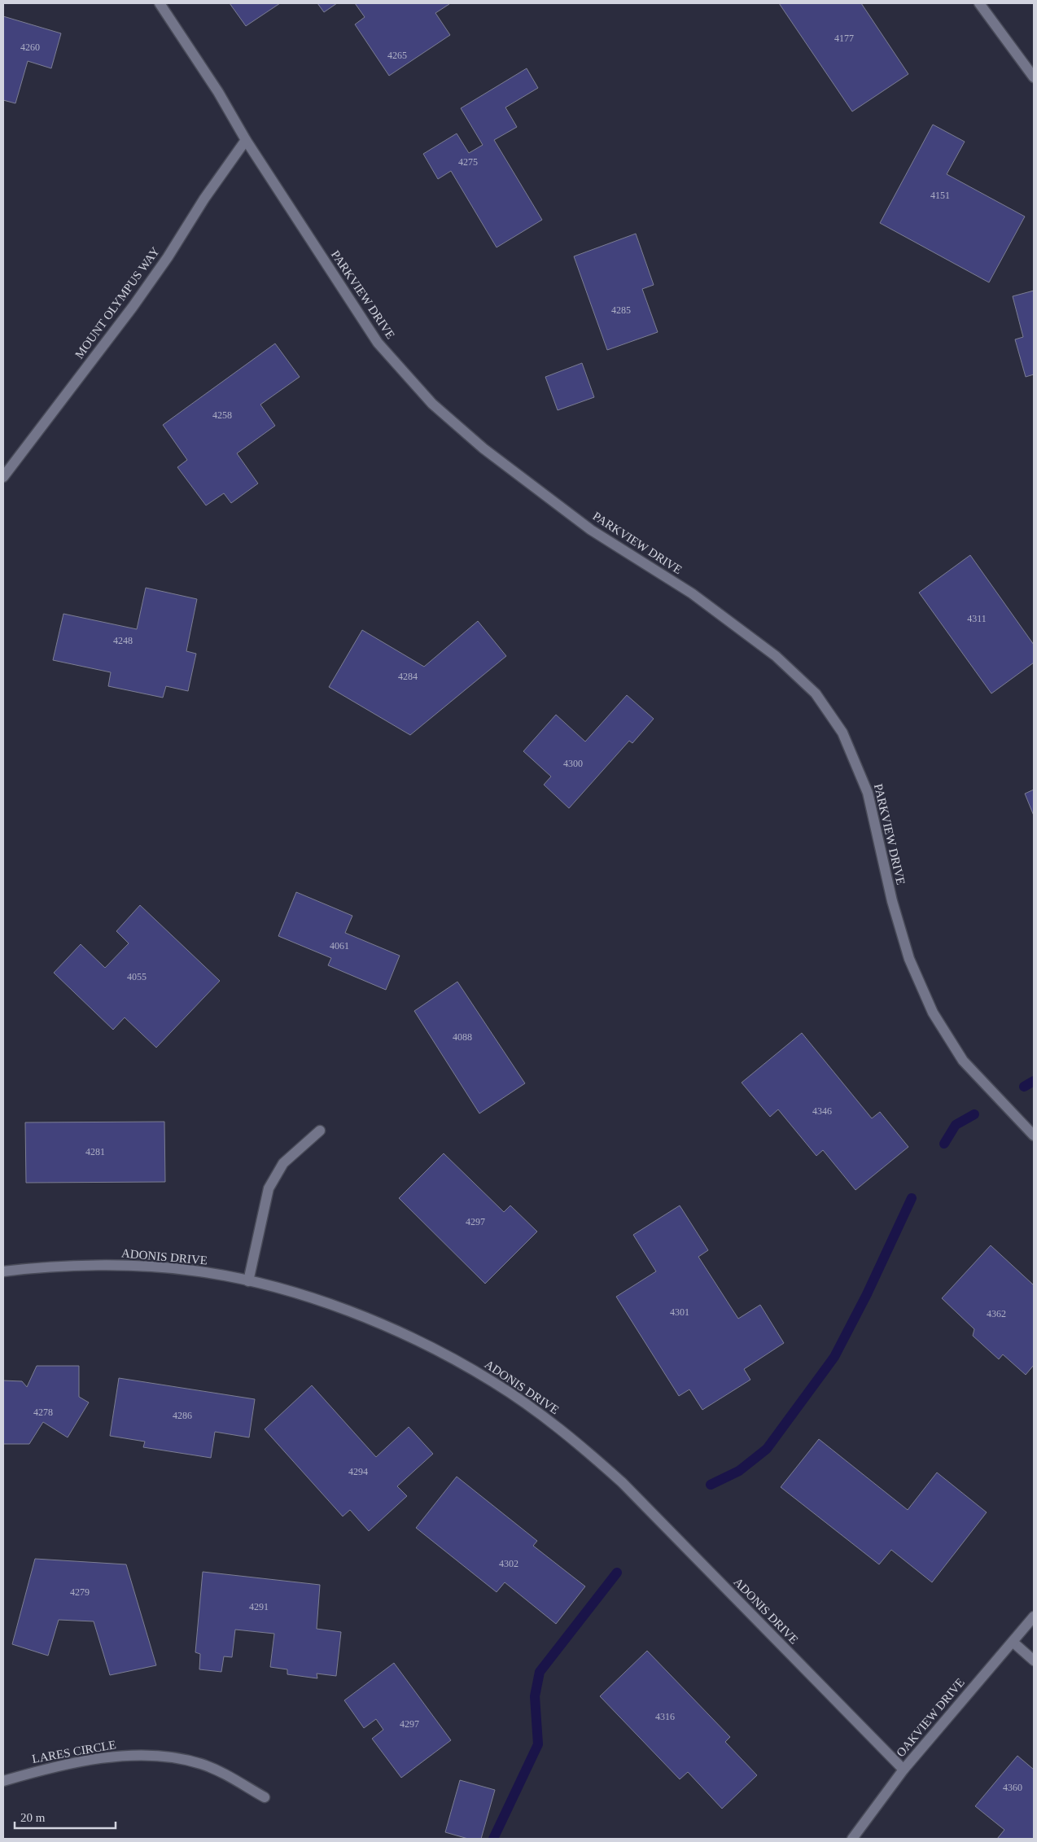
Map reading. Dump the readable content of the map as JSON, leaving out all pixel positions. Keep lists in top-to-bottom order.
{
  "streets": {
    "street": [
      "PARKVIEW DRIVE",
      "MOUNT OLYMPUS WAY",
      "ADONIS DRIVE",
      "OAKVIEW DRIVE",
      "LARES CIRCLE"
    ]
  },
  "crossings": [
    ["PARKVIEW DRIVE", "MOUNT OLYMPUS WAY"],
    ["ADONIS DRIVE", "OAKVIEW DRIVE"]
  ],
  "house_numbers": [
    "4177",
    "4260",
    "4265",
    "4275",
    "4151",
    "4285",
    "4258",
    "4311",
    "4248",
    "4284",
    "4300",
    "4061",
    "4055",
    "4088",
    "4346",
    "4281",
    "4297",
    "4301",
    "4362",
    "4278",
    "4286",
    "4294",
    "4302",
    "4279",
    "4291",
    "4316",
    "4297",
    "4360"
  ],
  "scale_bar": "20 m"
}
